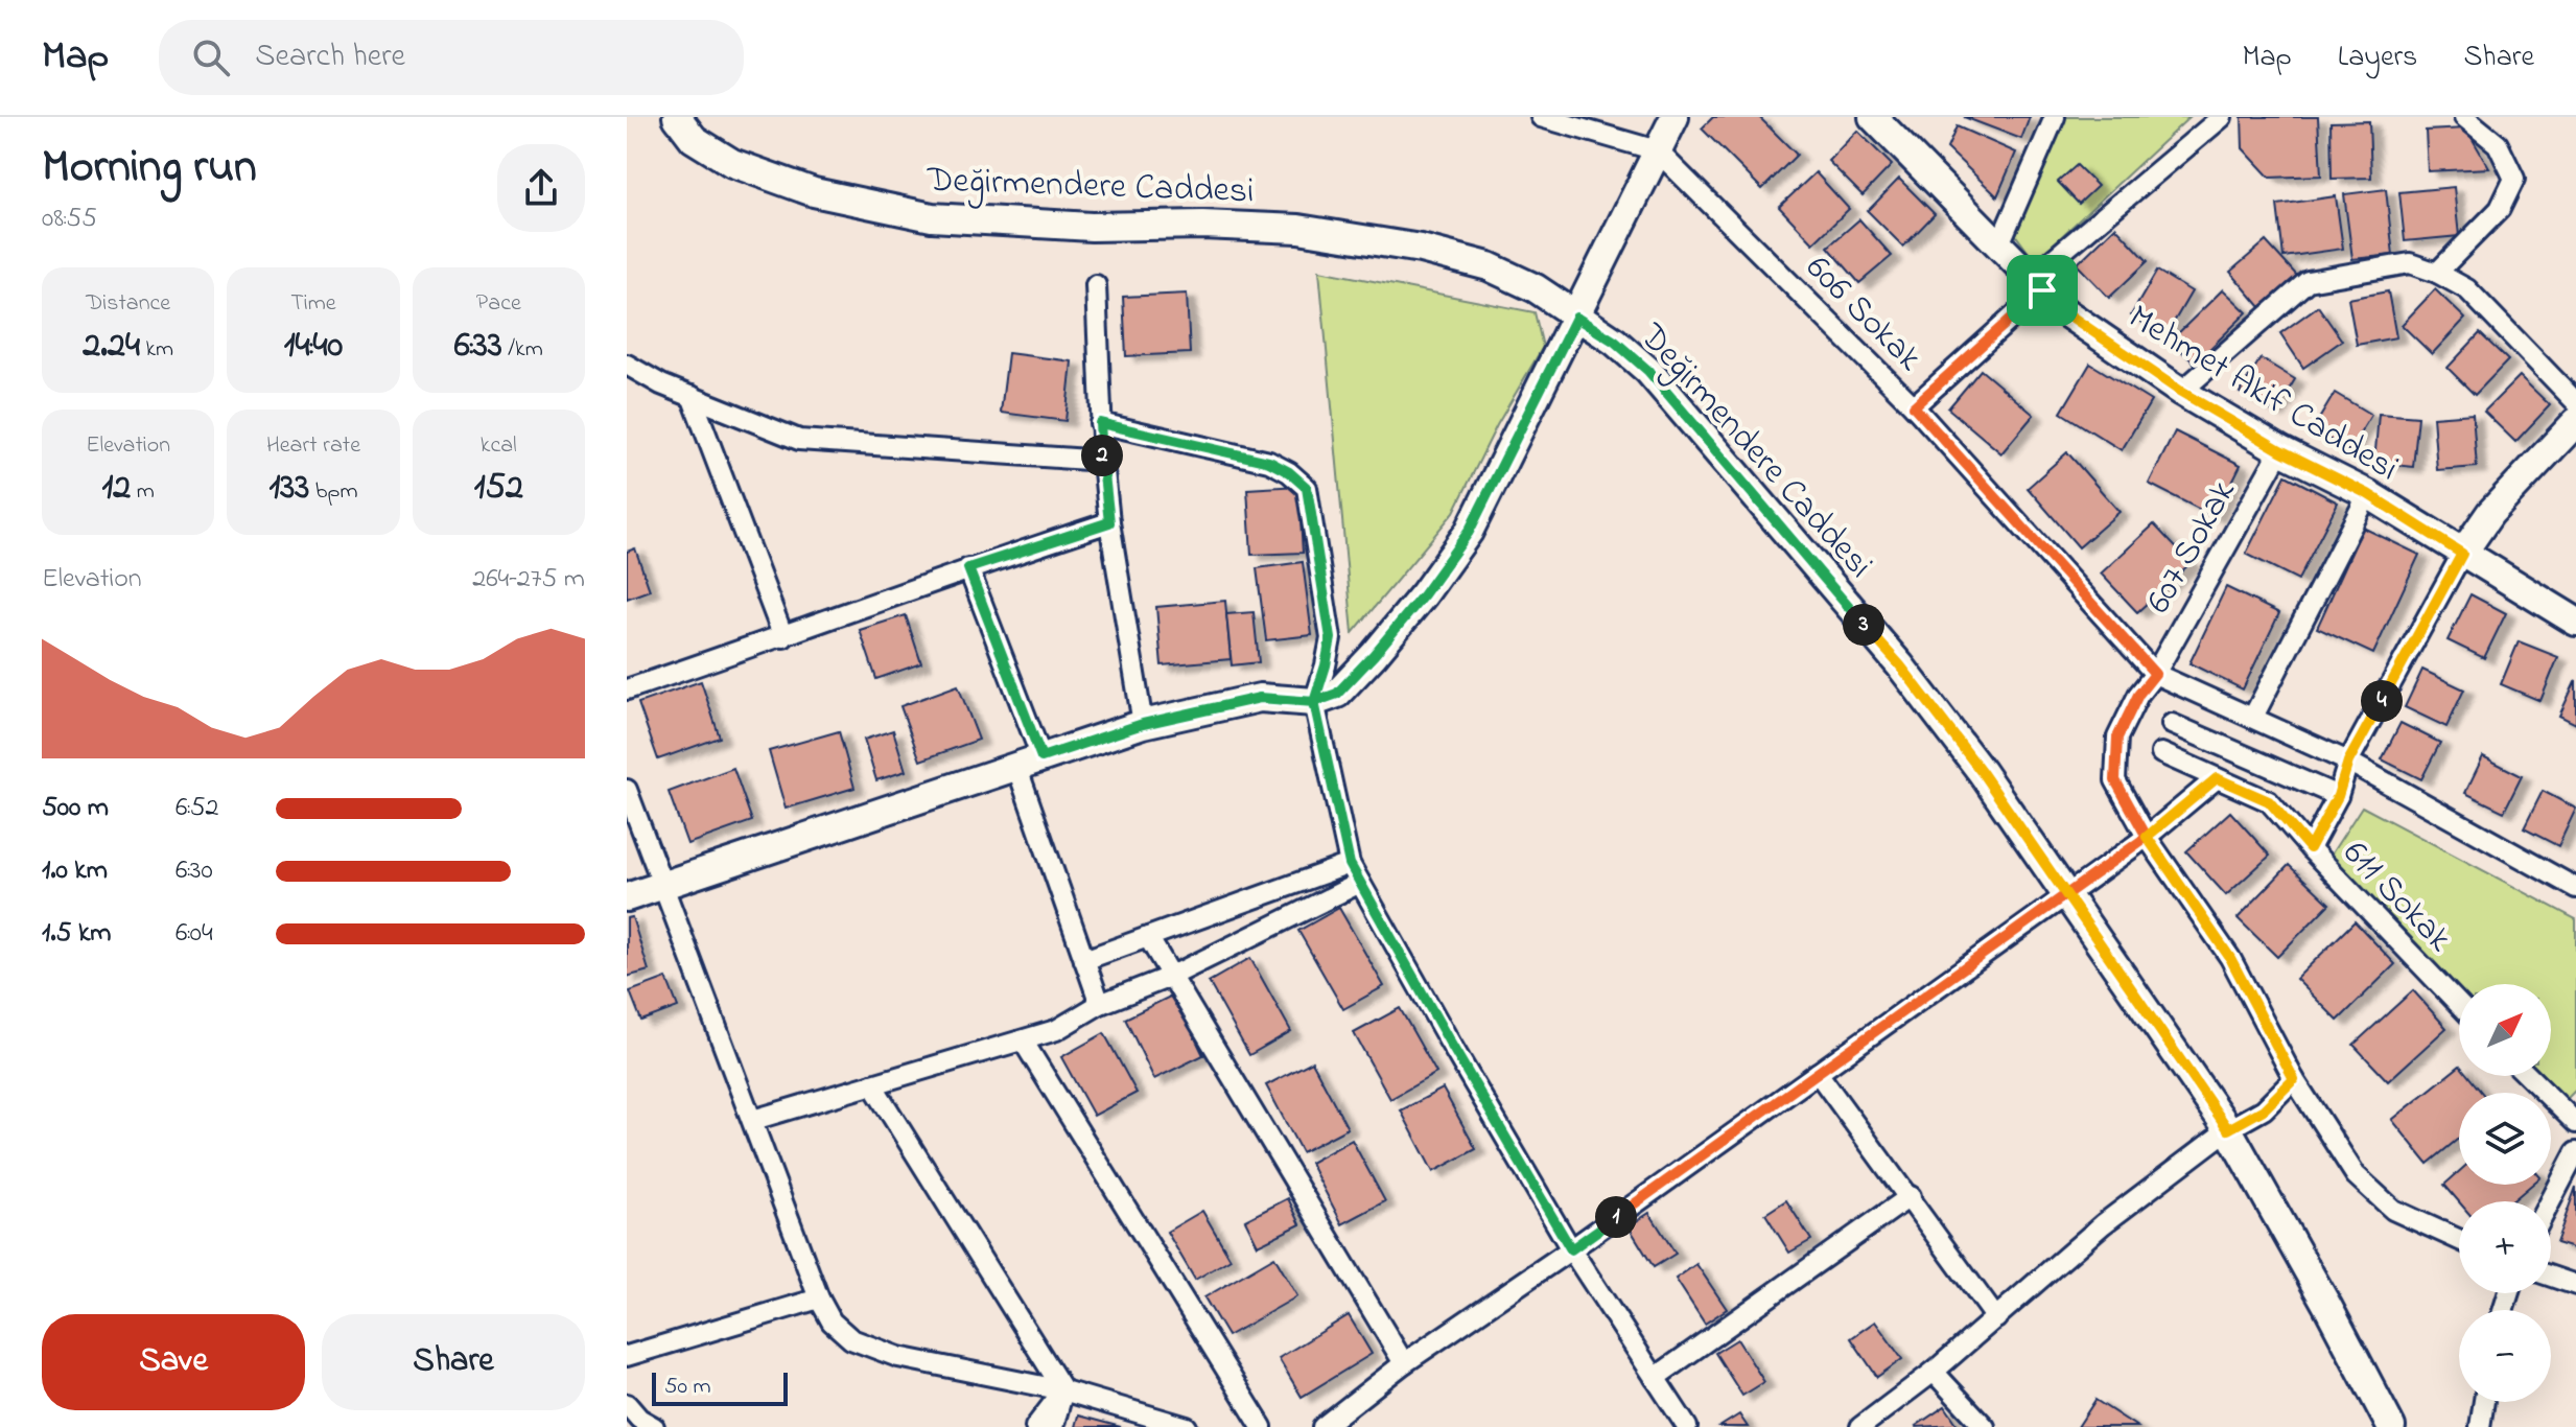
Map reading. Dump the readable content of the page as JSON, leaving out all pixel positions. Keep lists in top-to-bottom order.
{
  "streets": {
    "street": [
      "Değirmendere Caddesi",
      "606 Sokak",
      "Mehmet Akif Caddesi",
      "607 Sokak",
      "611 Sokak"
    ]
  },
  "crossings": [
    ["606 Sokak", "607 Sokak"],
    ["Mehmet Akif Caddesi", "607 Sokak"],
    ["Mehmet Akif Caddesi", "611 Sokak"]
  ],
  "scale_bar": "50 m",
  "north": "top right",
  "page": {
    "header": "Map",
    "search": "Search here",
    "nav": ["Map", "Layers", "Share"],
    "heading": ["Morning run", "08:55"],
    "stats": [
      ["Distance", "2.24 km"],
      ["Time", "14:40"],
      ["Pace", "6:33 /km"],
      ["Elevation", "12 m"],
      ["Heart rate", "133 bpm"],
      ["kcal", "152"]
    ],
    "pins": [
      "2",
      "3",
      "4",
      "1"
    ],
    "chart": ["Elevation", "264–275 m"],
    "list": [
      {
        "name": "500 m",
        "note": "6:52"
      },
      {
        "name": "1.0 km",
        "note": "6:30"
      },
      {
        "name": "1.5 km",
        "note": "6:04"
      }
    ],
    "map_buttons": ["+", "−"],
    "buttons": ["Save", "Share"],
    "scale": "50 m"
  }
}
